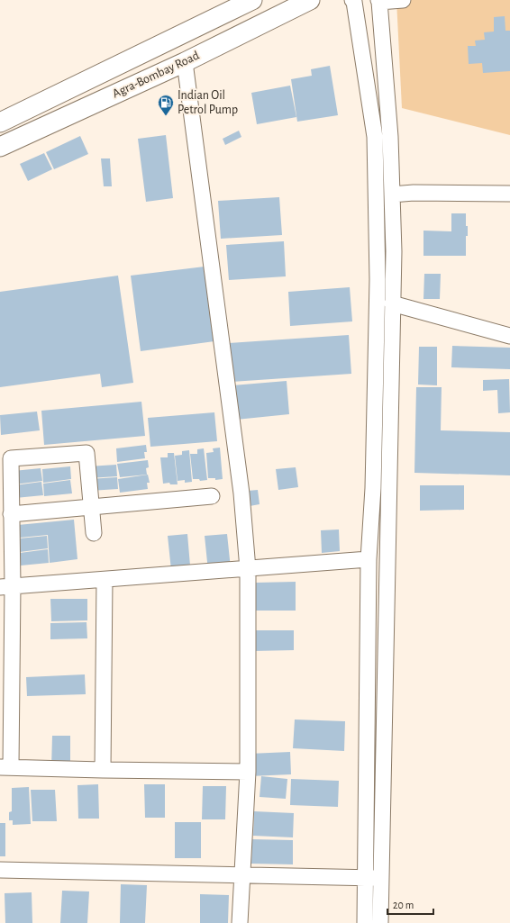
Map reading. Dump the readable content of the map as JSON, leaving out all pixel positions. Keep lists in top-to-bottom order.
{
  "streets": {
    "main road": ["Agra-Bombay Road"]
  },
  "places": {
    "fuel station": ["Indian Oil Petrol Pump"]
  },
  "scale_bar": "20 m"
}
